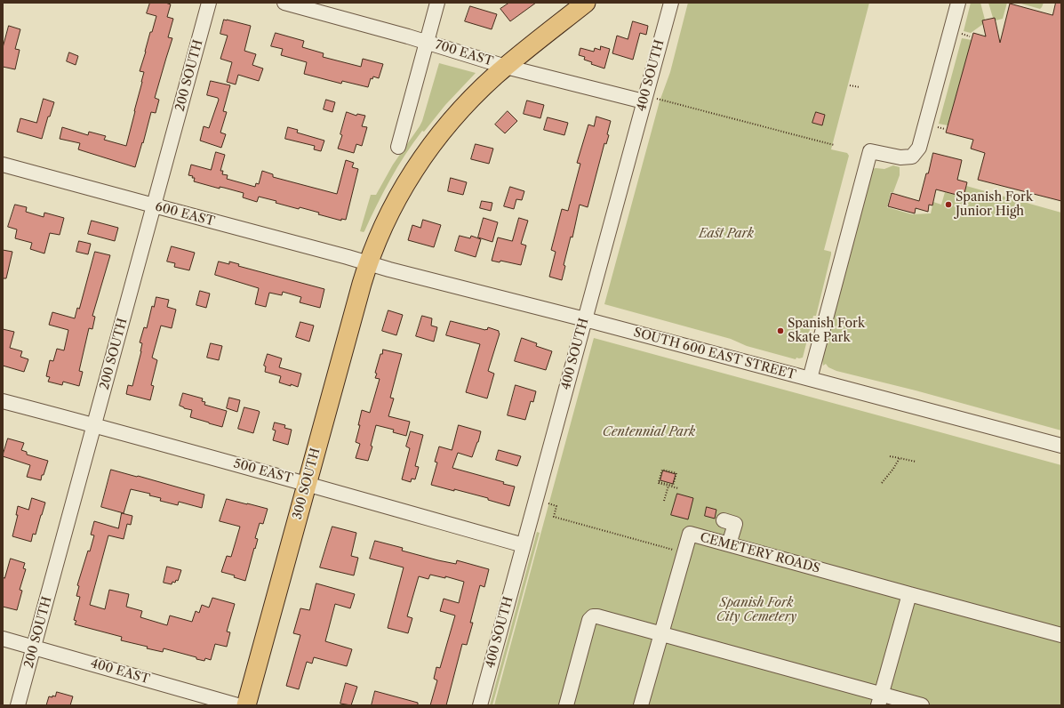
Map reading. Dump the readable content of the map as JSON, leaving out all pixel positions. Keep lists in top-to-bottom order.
{
  "streets": {
    "main road": ["300 SOUTH"],
    "street": [
      "700 EAST",
      "200 SOUTH",
      "400 SOUTH",
      "600 EAST",
      "SOUTH 600 EAST STREET",
      "500 EAST",
      "CEMETERY ROADS",
      "400 EAST"
    ]
  },
  "crossings": [
    ["700 EAST", "400 SOUTH"],
    ["700 EAST", "300 SOUTH"],
    ["200 SOUTH", "600 EAST"],
    ["200 SOUTH", "500 EAST"],
    ["200 SOUTH", "400 EAST"],
    ["400 SOUTH", "SOUTH 600 EAST STREET"],
    ["400 SOUTH", "500 EAST"],
    ["600 EAST", "SOUTH 600 EAST STREET"],
    ["600 EAST", "300 SOUTH"],
    ["SOUTH 600 EAST STREET", "300 SOUTH"],
    ["500 EAST", "300 SOUTH"]
  ],
  "parks": ["East Park", "Centennial Park", "Spanish Fork City Cemetery"],
  "places": ["Spanish Fork Junior High", "Spanish Fork Skate Park"]
}
